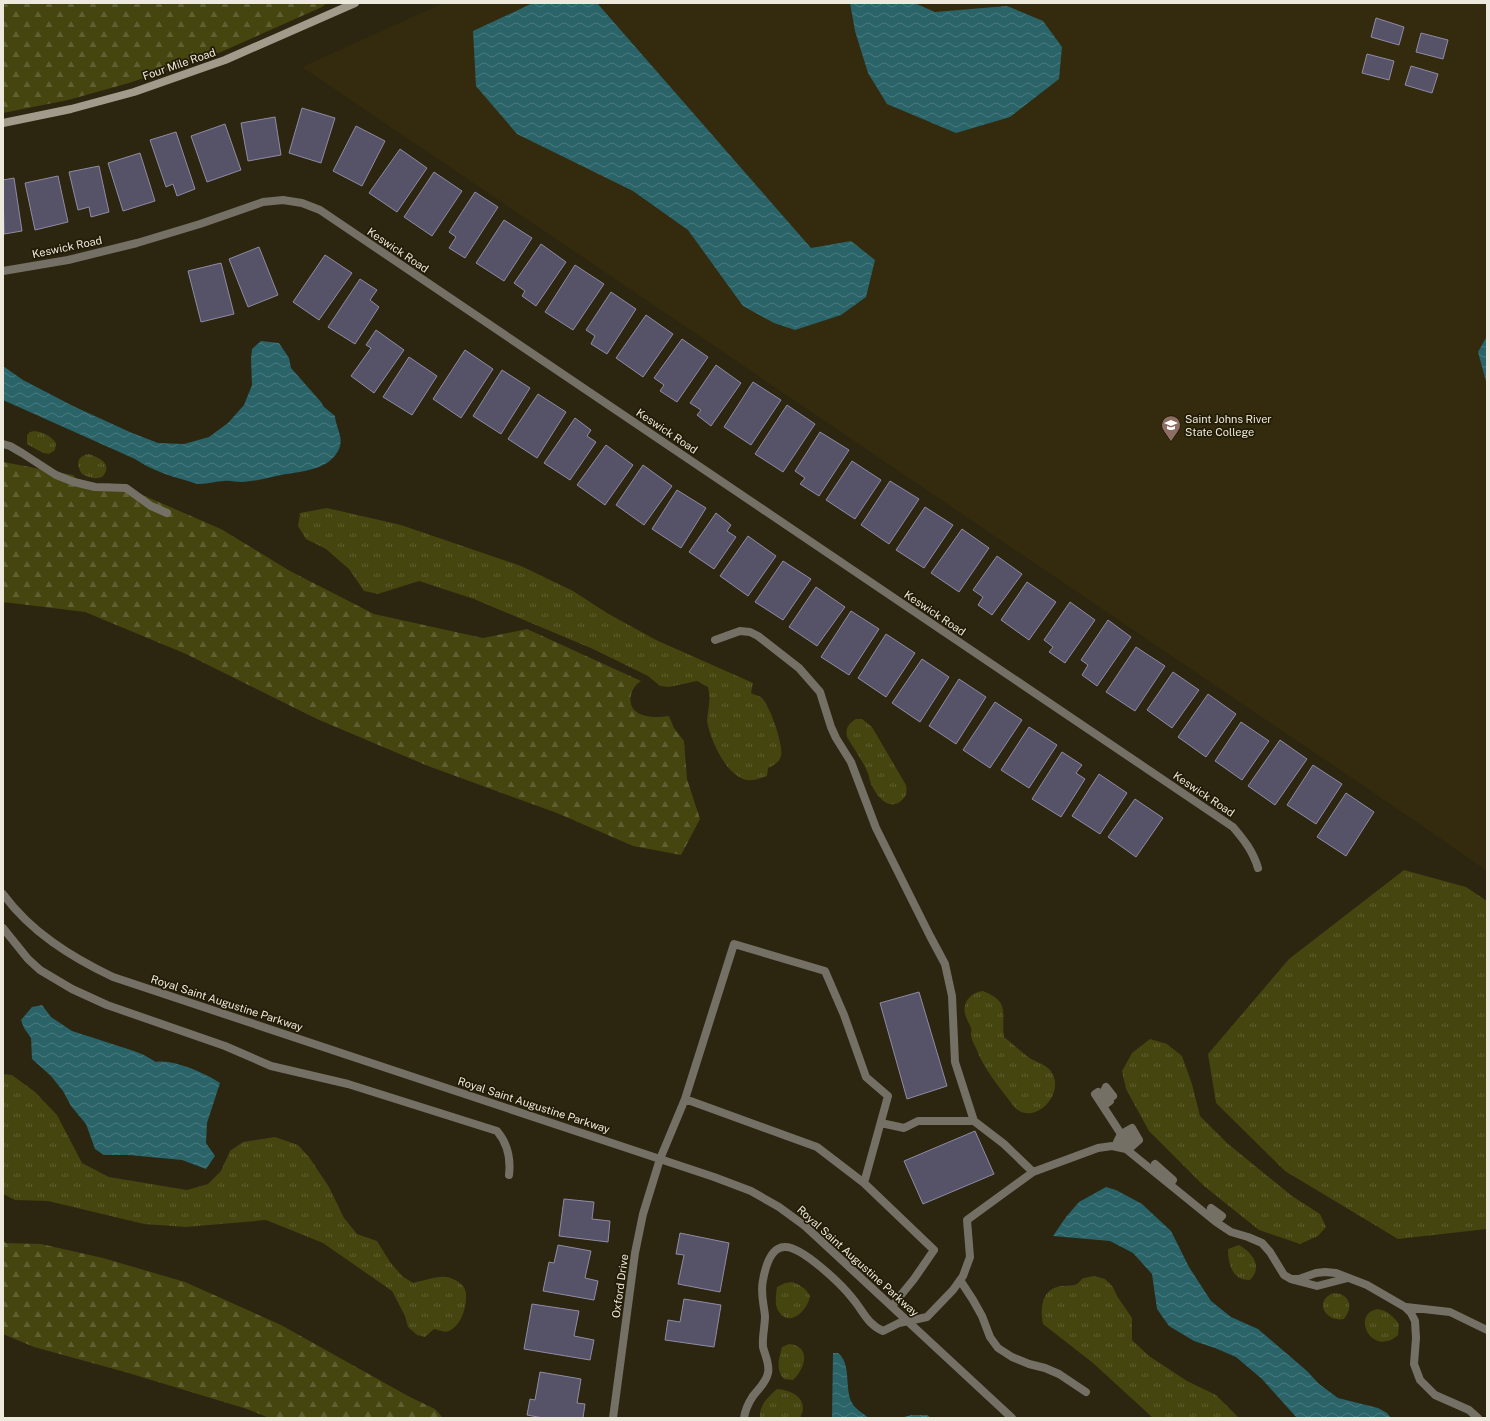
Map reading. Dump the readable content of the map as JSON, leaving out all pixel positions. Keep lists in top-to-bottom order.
{
  "streets": {
    "main road": ["Four Mile Road"],
    "street": ["Keswick Road", "Royal Saint Augustine Parkway", "Oxford Drive"]
  },
  "crossings": [
    ["Royal Saint Augustine Parkway", "Oxford Drive"]
  ],
  "places": {
    "school or university": ["Saint Johns River State College"]
  }
}
